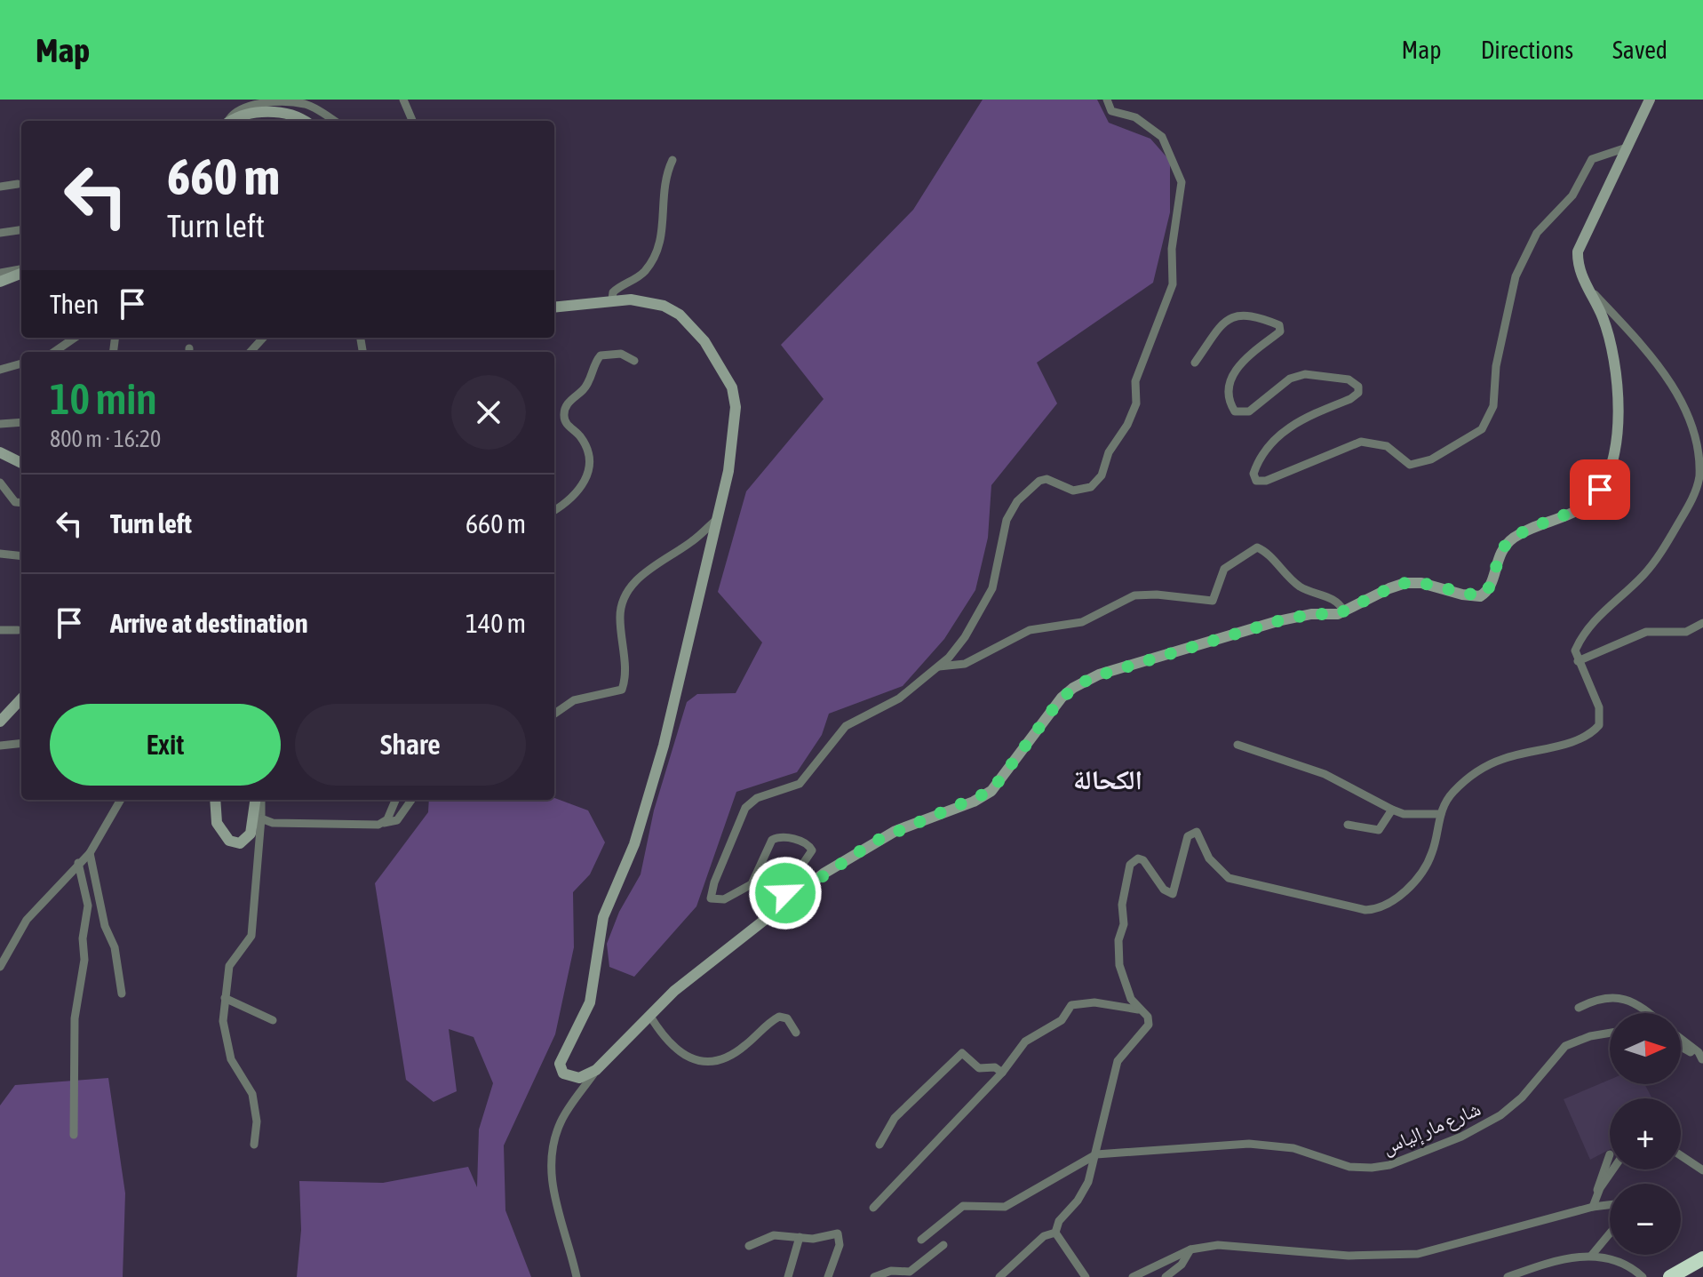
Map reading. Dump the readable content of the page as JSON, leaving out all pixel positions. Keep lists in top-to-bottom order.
{
  "streets": {
    "street": ["شارع مار إلياس"]
  },
  "districts": ["الكحالة"],
  "north": "right",
  "page": {
    "header": "Map",
    "nav": ["Map", "Directions", "Saved"],
    "turn": ["660 m", "Turn left"],
    "then": "Then",
    "heading": ["10 min", "800 m · 16:20"],
    "list": [
      {
        "name": "Turn left",
        "value": "660 m"
      },
      {
        "name": "Arrive at destination",
        "value": "140 m"
      }
    ],
    "buttons": ["Exit", "Share"],
    "map_buttons": ["+", "−"]
  }
}
